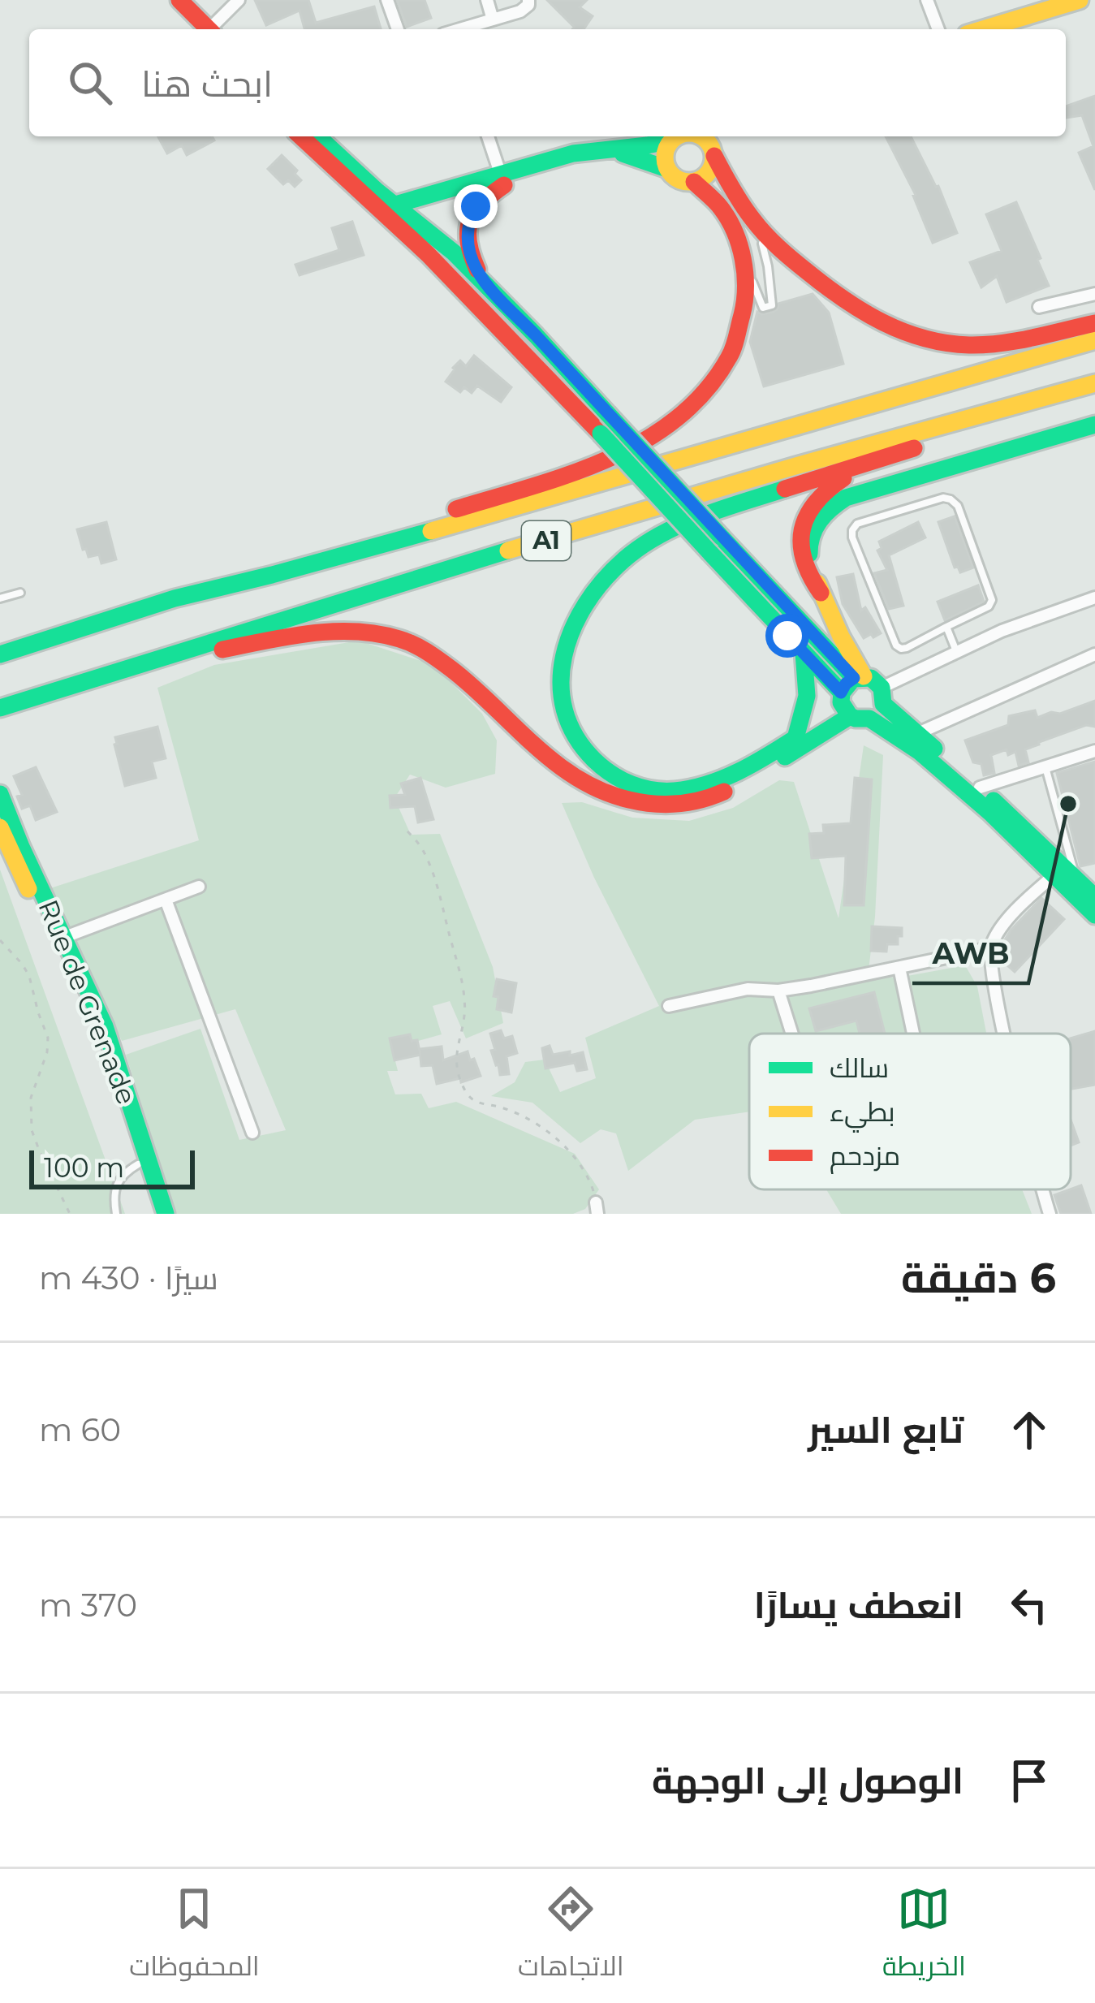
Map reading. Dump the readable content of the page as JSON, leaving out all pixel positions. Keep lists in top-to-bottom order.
{
  "streets": {
    "main road": ["A1", "Rue de Grenade"]
  },
  "places": ["AWB"],
  "legend": ["سالك", "بطيء", "مزدحم"],
  "scale_bar": "100 m",
  "page": {
    "search": "ابحث هنا",
    "scale": "100 m",
    "heading": ["6 دقيقة", "سيرًا · 430 m"],
    "list": [
      ["تابع السير", "60 m"],
      ["انعطف يسارًا", "370 m"],
      "الوصول إلى الوجهة"
    ],
    "nav": ["الخريطة", "الاتجاهات", "المحفوظات"]
  }
}
